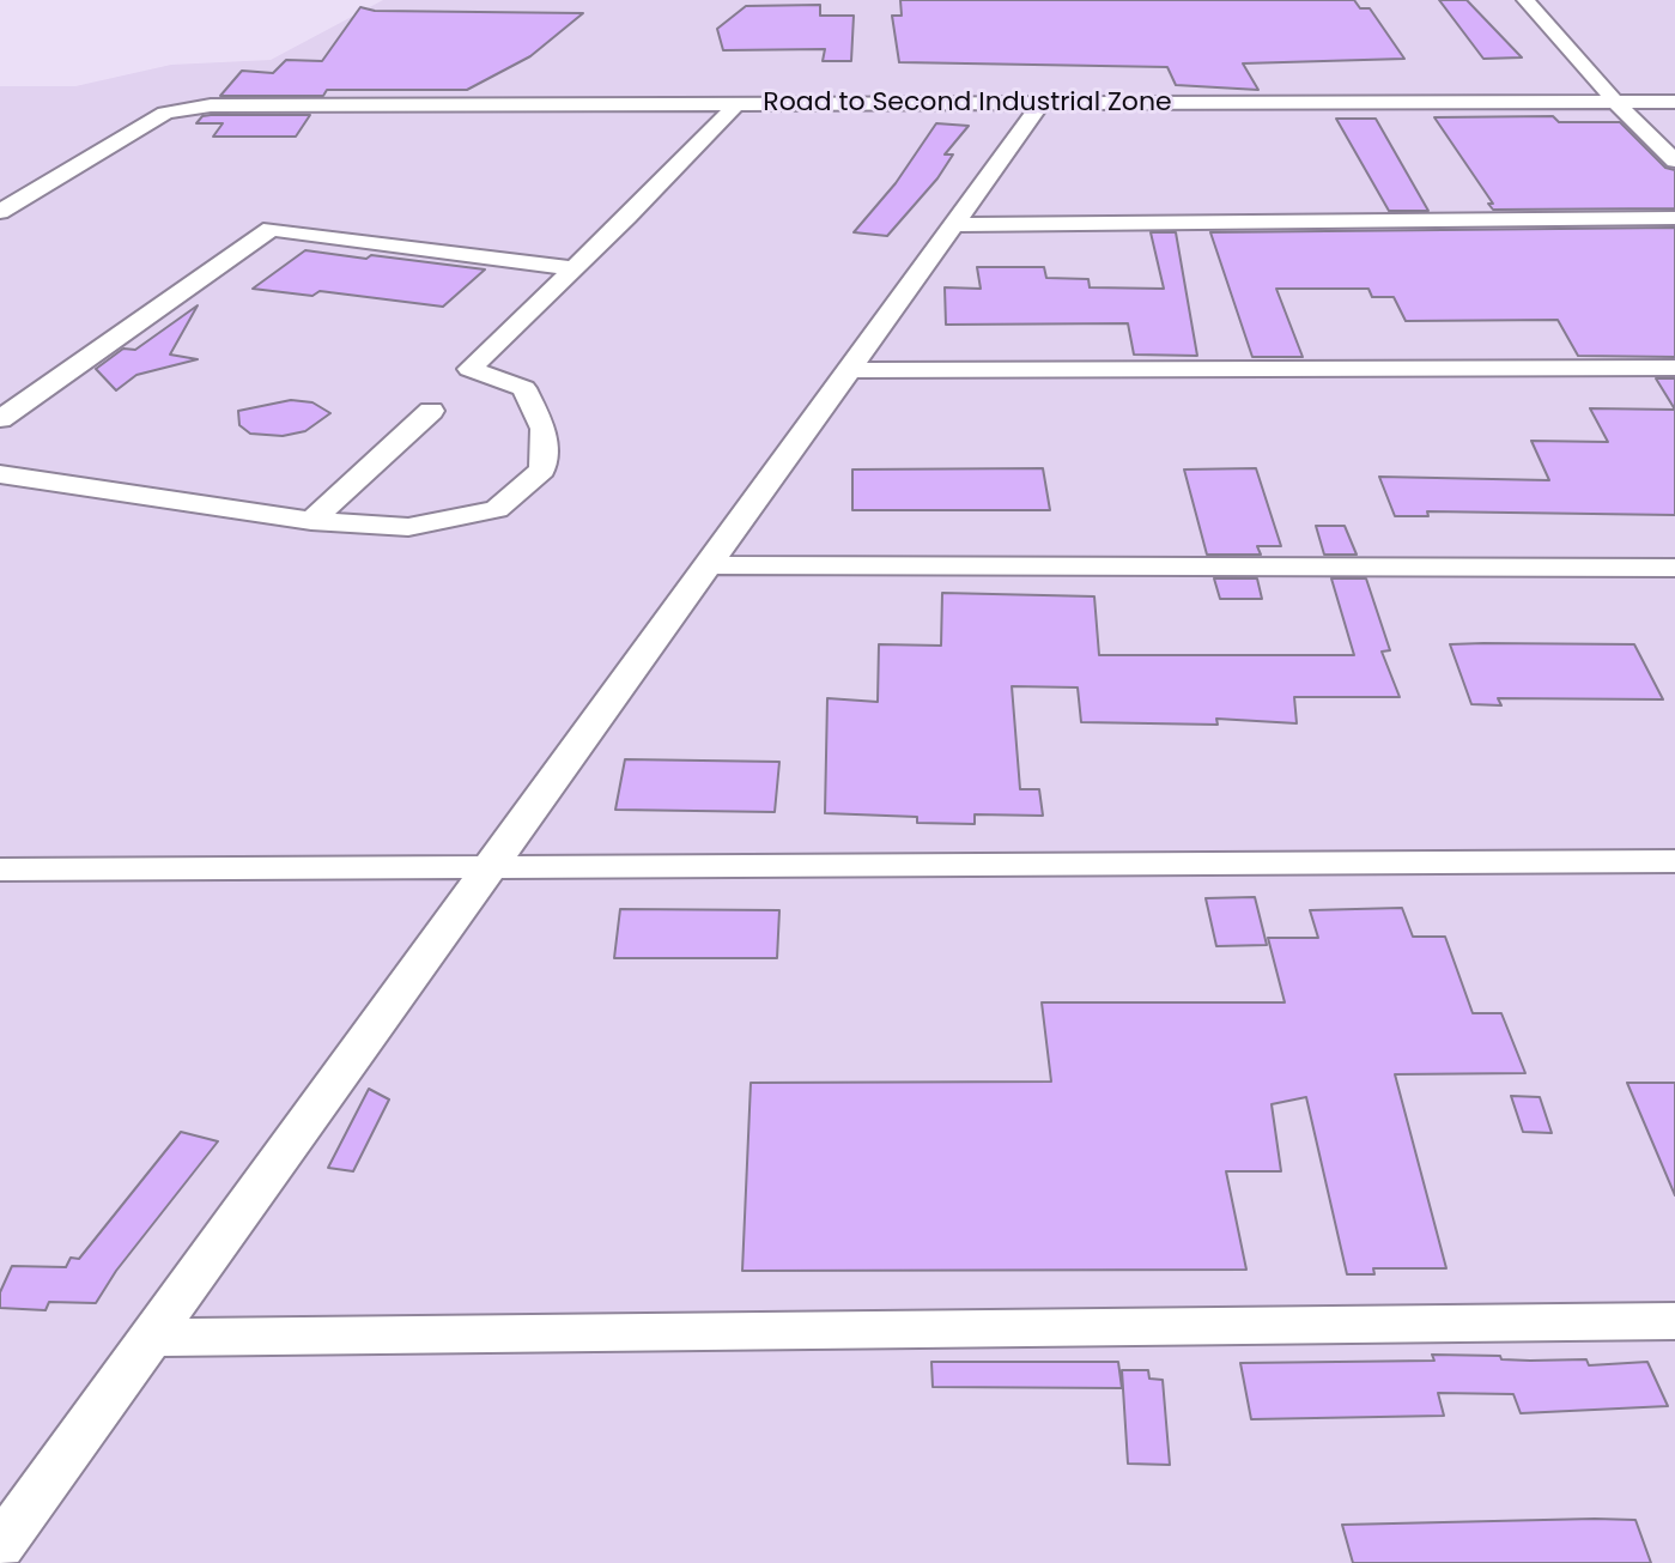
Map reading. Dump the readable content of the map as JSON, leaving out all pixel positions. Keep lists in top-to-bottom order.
{
  "streets": {
    "street": ["Road to Second Industrial Zone"]
  }
}
